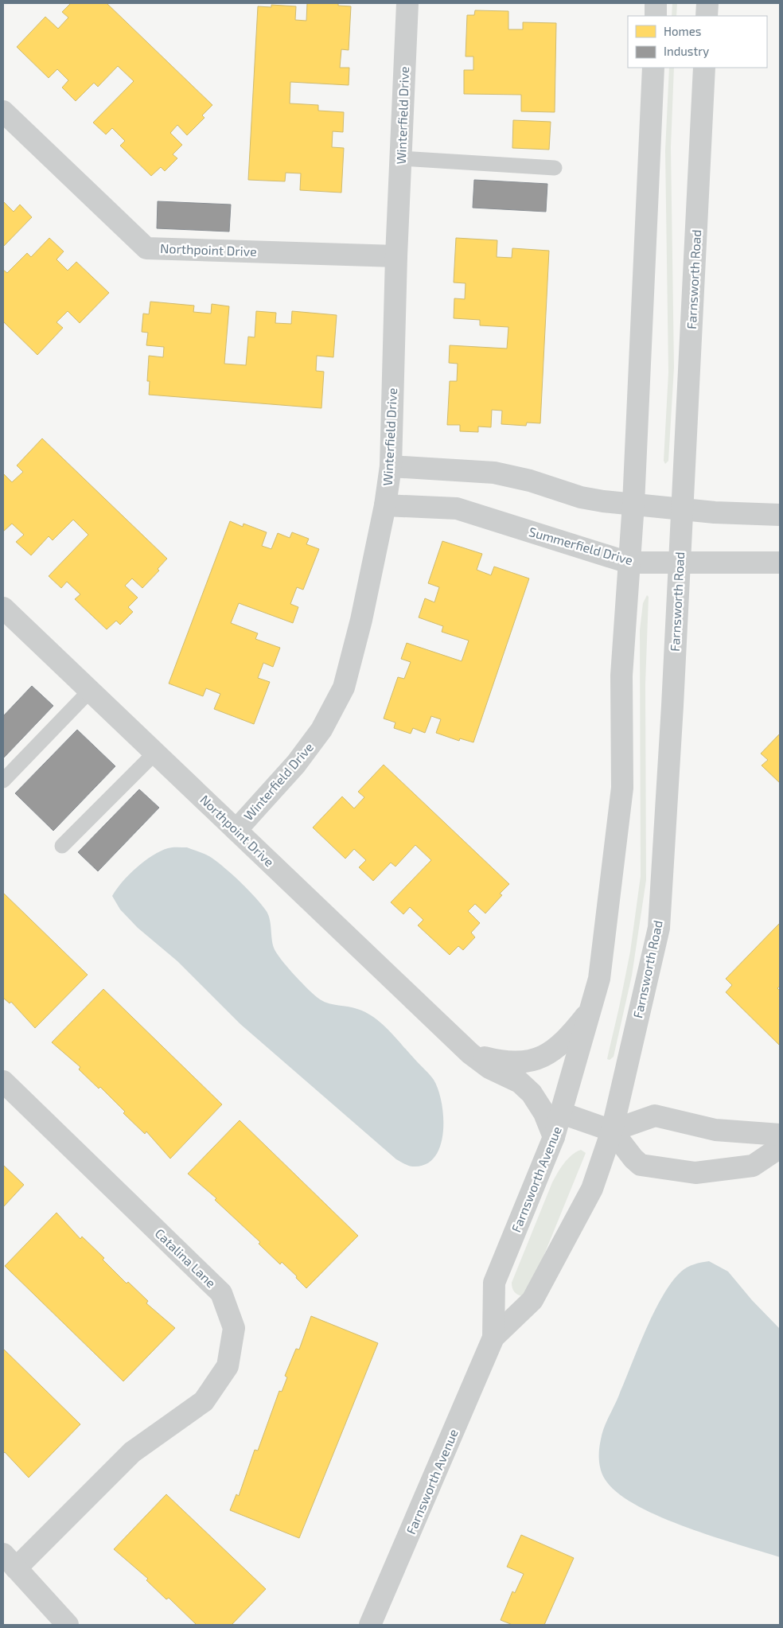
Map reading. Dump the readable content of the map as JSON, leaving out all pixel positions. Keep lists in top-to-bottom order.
{
  "streets": {
    "street": [
      "Winterfield Drive",
      "Northpoint Drive",
      "Farnsworth Road",
      "Summerfield Drive",
      "Farnsworth Avenue",
      "Catalina Lane"
    ]
  },
  "crossings": [
    ["Winterfield Drive", "Northpoint Drive"],
    ["Winterfield Drive", "Summerfield Drive"],
    ["Northpoint Drive", "Farnsworth Avenue"],
    ["Farnsworth Road", "Summerfield Drive"],
    ["Farnsworth Road", "Farnsworth Avenue"]
  ],
  "legend": ["Homes", "Industry"]
}
